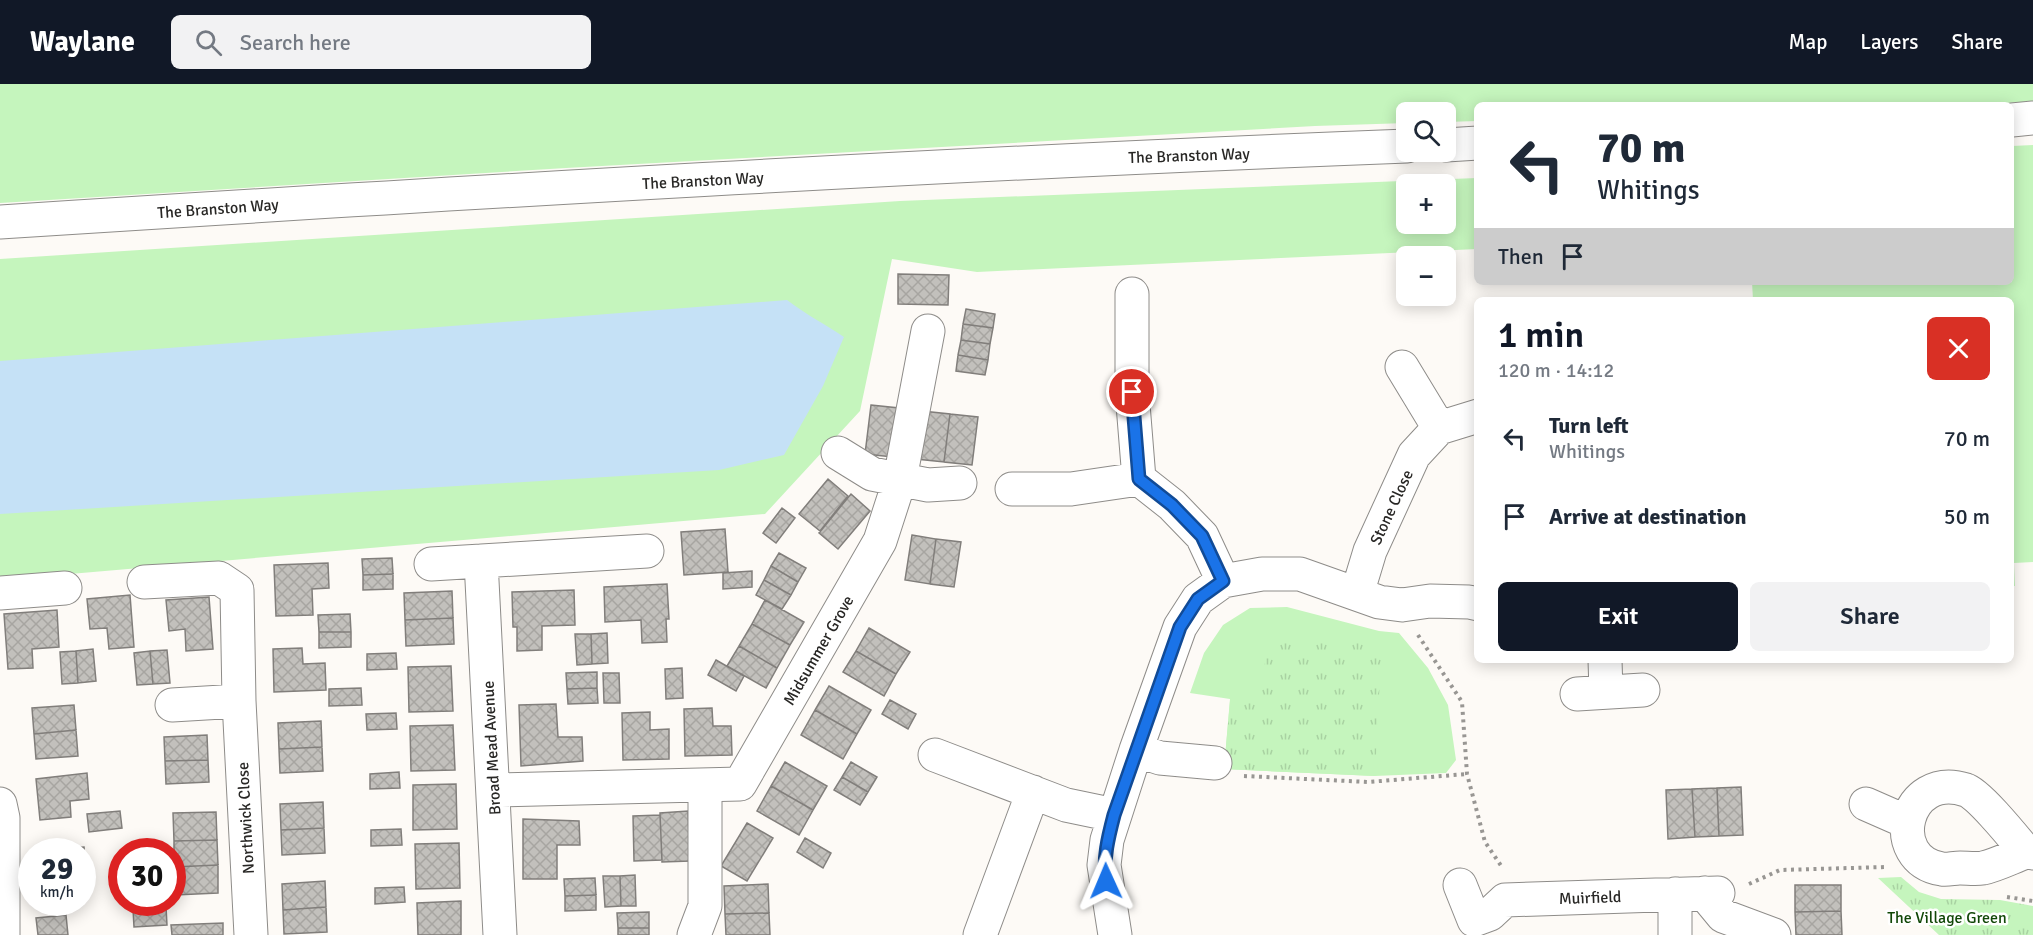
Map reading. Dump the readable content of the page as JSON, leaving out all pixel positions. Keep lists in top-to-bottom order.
{
  "streets": {
    "main road": [
      "The Branston Way",
      "Stone Close",
      "Midsummer Grove",
      "Broad Mead Avenue",
      "Northwick Close",
      "Muirfield"
    ]
  },
  "crossings": [
    ["Midsummer Grove", "Broad Mead Avenue"]
  ],
  "parks": ["The Village Green"],
  "page": {
    "header": "Waylane",
    "search": "Search here",
    "nav": ["Map", "Layers", "Share"],
    "map_buttons": ["+", "−"],
    "turn": ["70 m", "Whitings"],
    "then": "Then",
    "heading": ["1 min", "120 m · 14:12"],
    "list": [
      {
        "name": "Turn left",
        "note": "Whitings",
        "value": "70 m"
      },
      {
        "name": "Arrive at destination",
        "value": "50 m"
      }
    ],
    "buttons": ["Exit", "Share"],
    "speed": "29 km/h",
    "limit": "30"
  }
}
